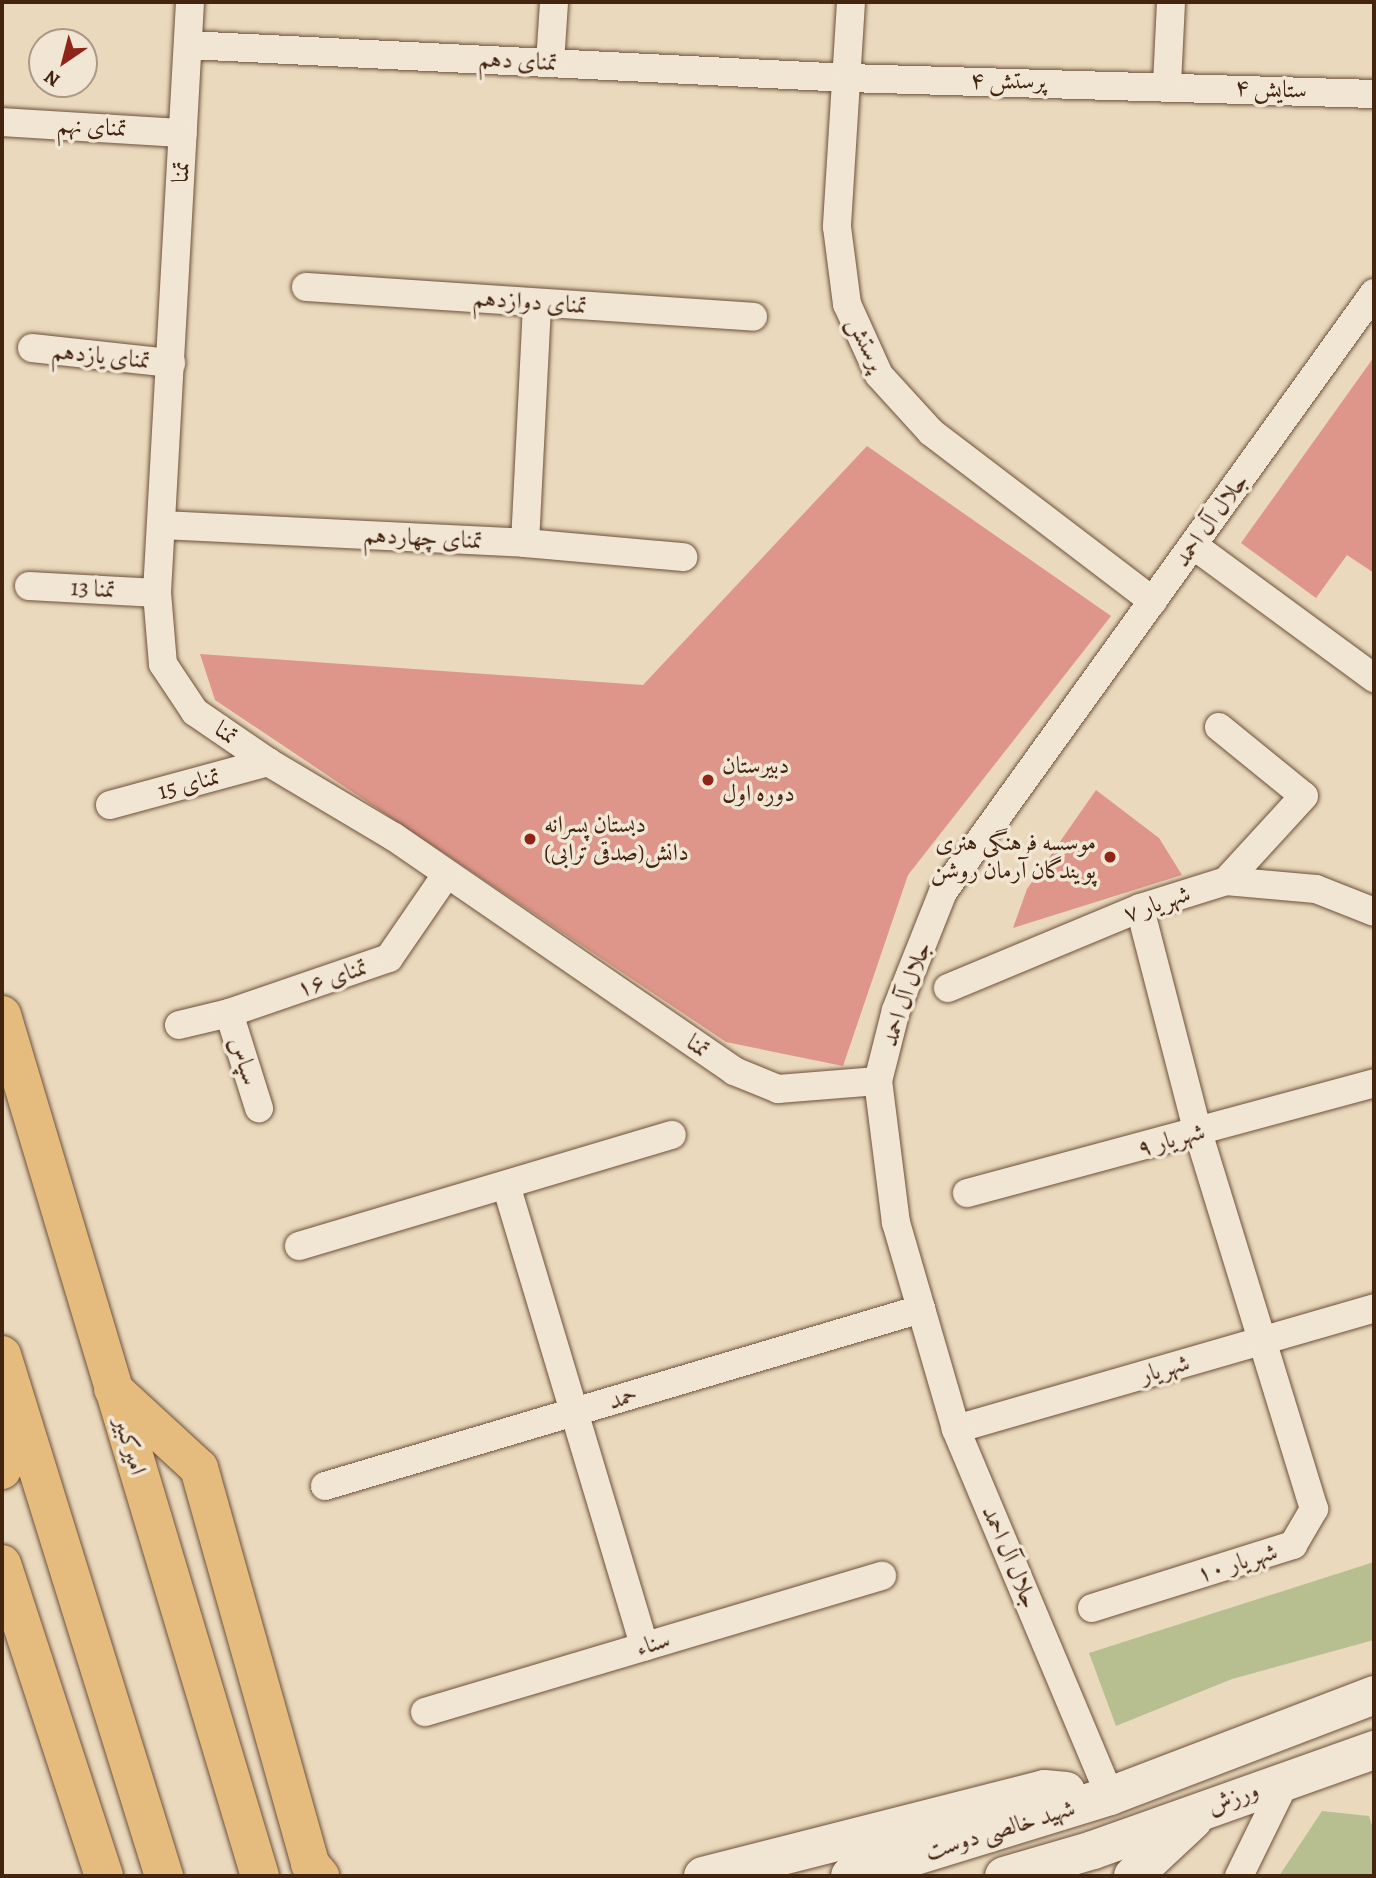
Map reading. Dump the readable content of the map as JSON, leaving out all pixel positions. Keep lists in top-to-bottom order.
{
  "streets": {
    "main road": ["امیرکبیر", "ورزش", "شهید خالصی دوست"],
    "street": [
      "تمنای دهم",
      "پرستش ۴",
      "ستایش ۴",
      "تمنای نهم",
      "تمنا",
      "تمنای دوازدهم",
      "پرستش",
      "تمنای یازدهم",
      "جلال آل احمد",
      "تمنای چهاردهم",
      "تمنا 13",
      "تمنای 15",
      "شهریار ۷",
      "تمنای ۱۶",
      "سپاس",
      "شهریار ۹",
      "شهریار",
      "حمد",
      "شهریار ۱۰",
      "سناء"
    ]
  },
  "crossings": [
    ["تمنای دهم", "پرستش ۴"],
    ["تمنای دهم", "تمنا"],
    ["تمنای دهم", "پرستش"],
    ["پرستش ۴", "ستایش ۴"],
    ["پرستش ۴", "پرستش"],
    ["تمنای نهم", "تمنا"],
    ["تمنا", "تمنای یازدهم"],
    ["تمنا", "جلال آل احمد"],
    ["تمنا", "تمنای چهاردهم"],
    ["تمنا", "تمنا 13"],
    ["تمنا", "تمنای 15"],
    ["تمنا", "تمنای ۱۶"],
    ["پرستش", "جلال آل احمد"],
    ["جلال آل احمد", "شهریار"],
    ["جلال آل احمد", "حمد"],
    ["جلال آل احمد", "ورزش"],
    ["جلال آل احمد", "شهید خالصی دوست"],
    ["شهریار ۷", "شهریار ۱۰"],
    ["تمنای ۱۶", "سپاس"],
    ["شهریار ۹", "شهریار ۱۰"],
    ["شهریار", "شهریار ۱۰"],
    ["ورزش", "شهید خالصی دوست"]
  ],
  "places": ["دبیرستان دوره اول", "دبستان پسرانه دانش(صدقی ترابی)", "موسسه فرهنگی هنری پویندگان آرمان روشن"],
  "north": "bottom left"
}
